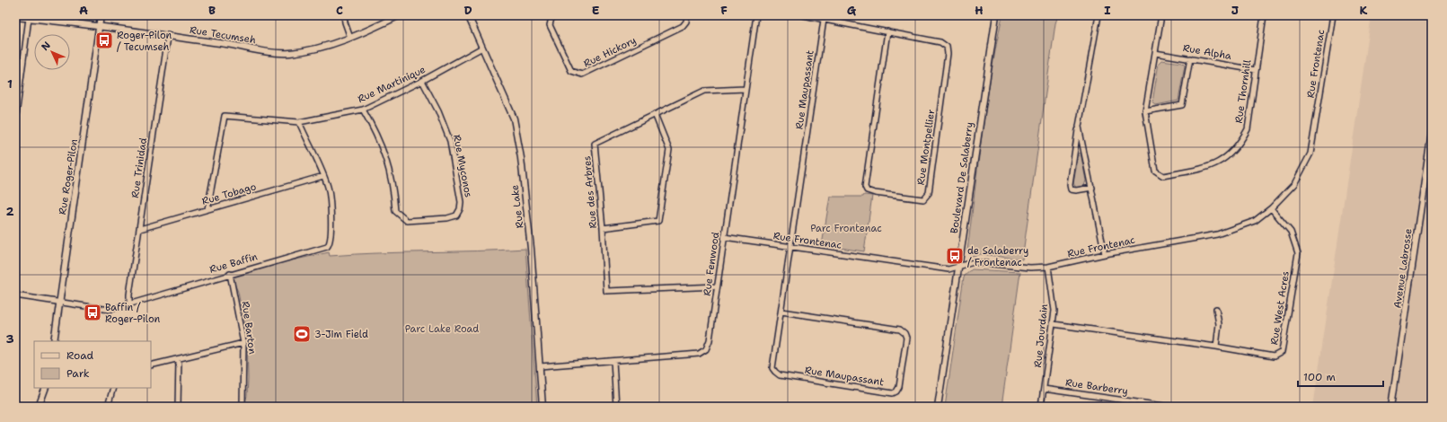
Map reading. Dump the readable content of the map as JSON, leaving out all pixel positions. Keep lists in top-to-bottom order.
{
  "streets": {
    "street": [
      "Rue Tecumseh",
      "Rue Hickory",
      "Rue Alpha",
      "Rue Frontenac",
      "Rue Martinique",
      "Rue Maupassant",
      "Rue Thornhill",
      "Rue Montpellier",
      "Rue Myconos",
      "Rue Trinidad",
      "Rue Roger-Pilon",
      "Boulevard De Salaberry",
      "Rue des Arbres",
      "Rue Tobago",
      "Rue Lake",
      "Rue Baffin",
      "Rue Fenwood",
      "Avenue Labrosse",
      "Rue West Acres",
      "Rue Barton",
      "Rue Jourdain",
      "Rue Barberry"
    ]
  },
  "crossings": [
    ["Rue Tecumseh", "Rue Trinidad"],
    ["Rue Tecumseh", "Rue Roger-Pilon"],
    ["Rue Alpha", "Rue Thornhill"],
    ["Rue Frontenac", "Rue Maupassant"],
    ["Rue Frontenac", "Boulevard De Salaberry"],
    ["Rue Frontenac", "Rue Fenwood"],
    ["Rue Frontenac", "Rue West Acres"],
    ["Rue Frontenac", "Rue Jourdain"],
    ["Rue Martinique", "Rue Myconos"],
    ["Rue Martinique", "Rue Tobago"],
    ["Rue Martinique", "Rue Lake"],
    ["Rue Martinique", "Rue Baffin"],
    ["Rue Maupassant", "Rue Montpellier"],
    ["Rue Trinidad", "Rue Tobago"],
    ["Rue Trinidad", "Rue Baffin"],
    ["Rue Roger-Pilon", "Rue Baffin"],
    ["Rue des Arbres", "Rue Fenwood"],
    ["Rue Tobago", "Rue Baffin"],
    ["Rue Lake", "Rue Fenwood"],
    ["Rue Baffin", "Rue Barton"],
    ["Rue West Acres", "Rue Jourdain"],
    ["Rue Jourdain", "Rue Barberry"]
  ],
  "parks": ["Parc Frontenac", "Parc Lake Road"],
  "places": {
    "bus stop": ["Roger-Pilon / Tecumseh", "de Salaberry / Frontenac", "Baffin / Roger-Pilon"],
    "sports": ["3-Jim Field"]
  },
  "legend": ["Road", "Park"],
  "scale_bar": "100 m",
  "north": "top left",
  "grid": {
    "columns": [
      "A",
      "B",
      "C",
      "D",
      "E",
      "F",
      "G",
      "H",
      "I",
      "J",
      "K"
    ],
    "rows": ["1", "2", "3"]
  }
}
